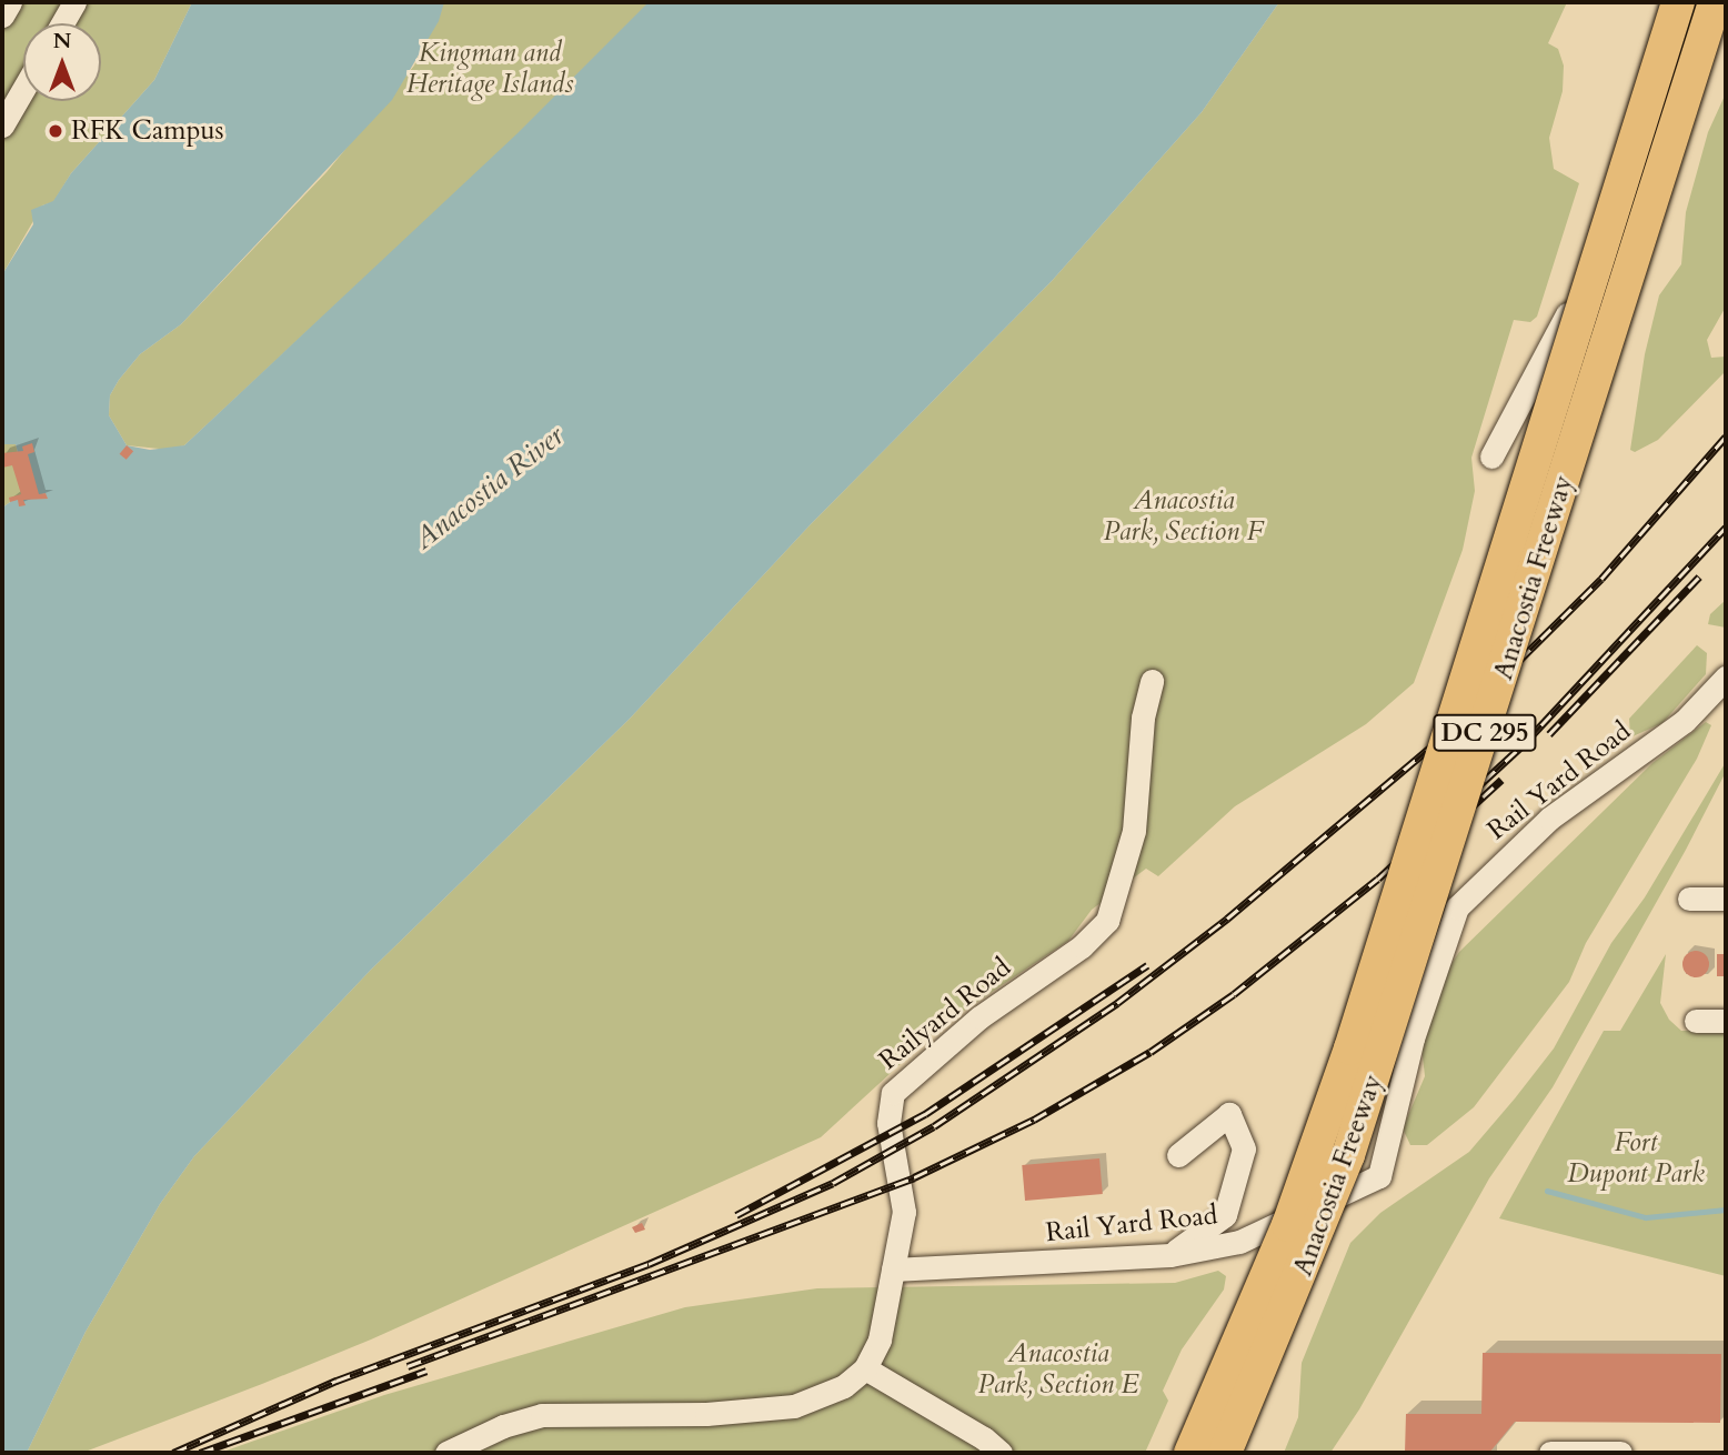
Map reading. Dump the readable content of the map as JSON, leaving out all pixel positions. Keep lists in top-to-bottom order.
{
  "streets": {
    "highway": ["Anacostia Freeway", "DC 295"],
    "street": ["Rail Yard Road", "Railyard Road"]
  },
  "crossings": [
    ["Rail Yard Road", "Railyard Road"]
  ],
  "water": ["Anacostia River"],
  "parks": [
    "Kingman and Heritage Islands",
    "Anacostia Park, Section F",
    "Fort Dupont Park",
    "Anacostia Park, Section E"
  ],
  "places": ["RFK Campus"],
  "north": "top"
}
